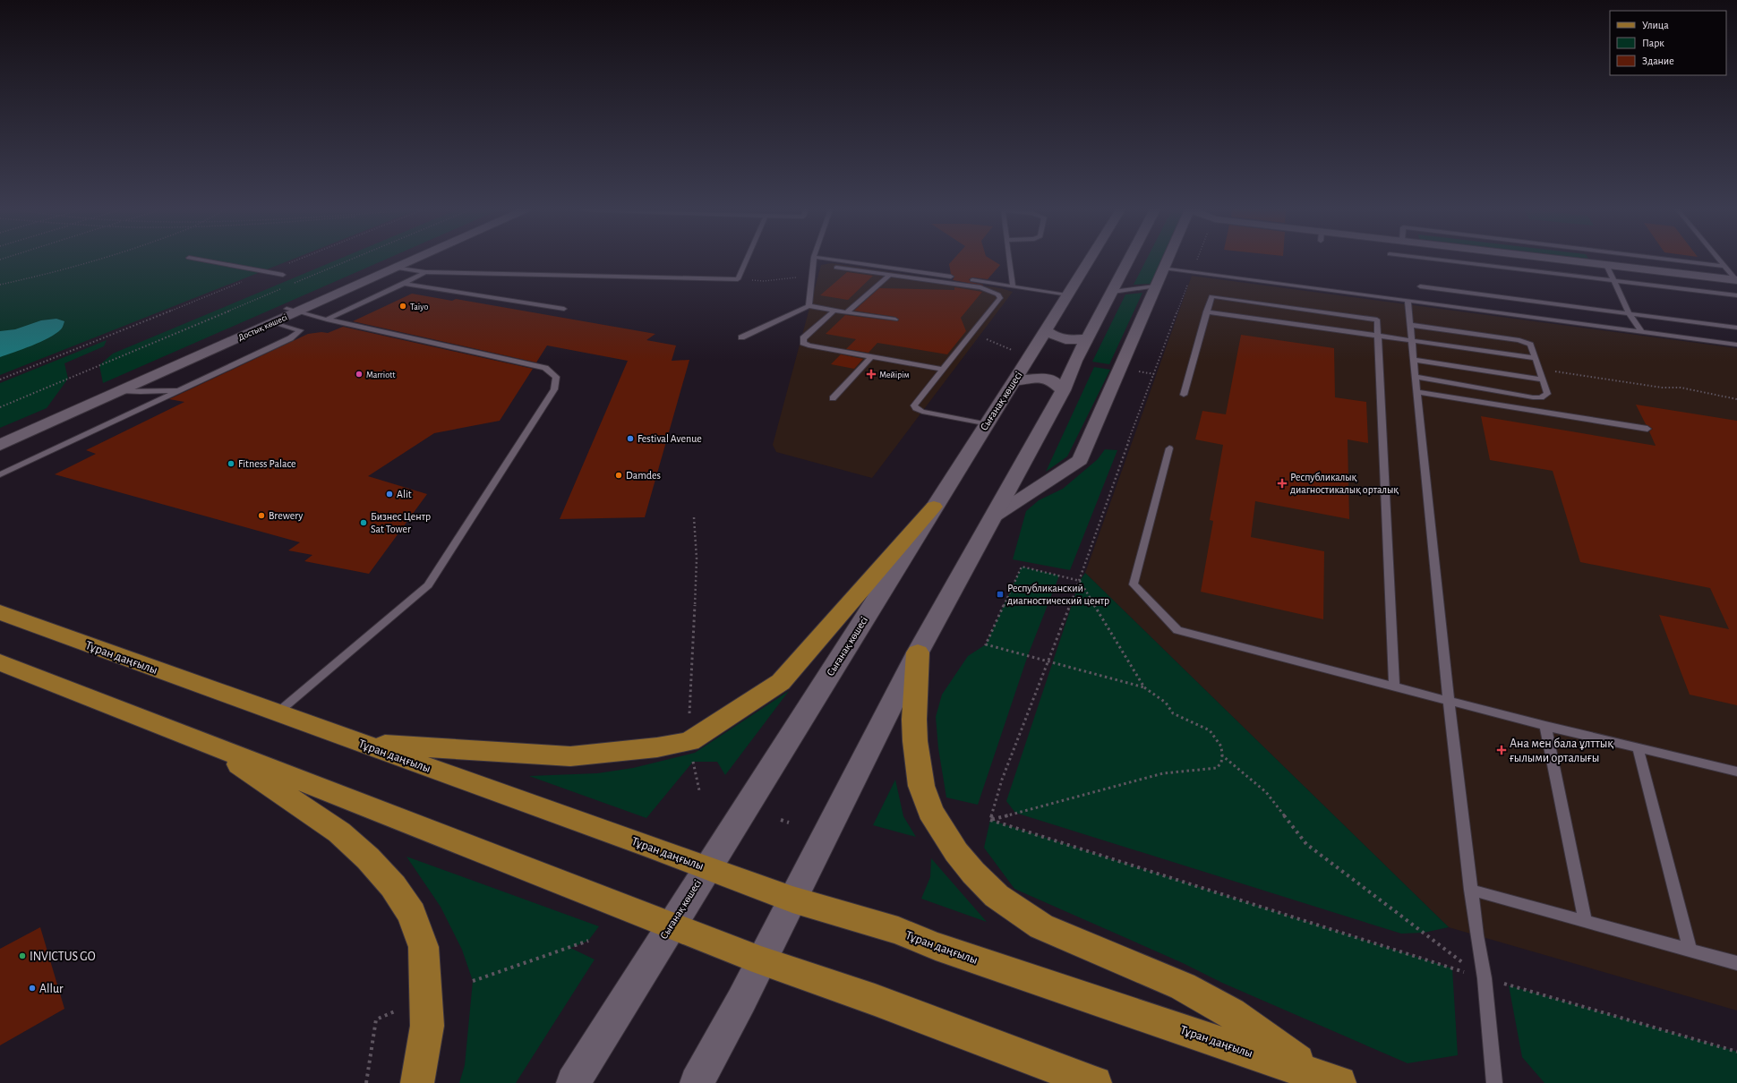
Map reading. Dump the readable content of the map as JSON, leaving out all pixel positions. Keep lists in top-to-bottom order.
{
  "streets": {
    "main road": ["Достық көшесі", "Сығанақ көшесі", "Тұран даңғылы"]
  },
  "crossings": [
    ["Сығанақ көшесі", "Тұран даңғылы"]
  ],
  "places": {
    "other": [
      "Taiyo",
      "Marriott",
      "Festival Avenue",
      "Fitness Palace",
      "Damdes",
      "Alit",
      "Brewery",
      "Бизнес Центр Sat Tower",
      "INVICTUS GO",
      "Allur"
    ],
    "health": ["Мейірім", "Республикалық диагностикалық орталық", "Ана мен бала ұлттық ғылыми орталығы"],
    "transit": ["Республиканский диагностический центр"]
  },
  "legend": ["Улица", "Парк", "Здание"]
}
